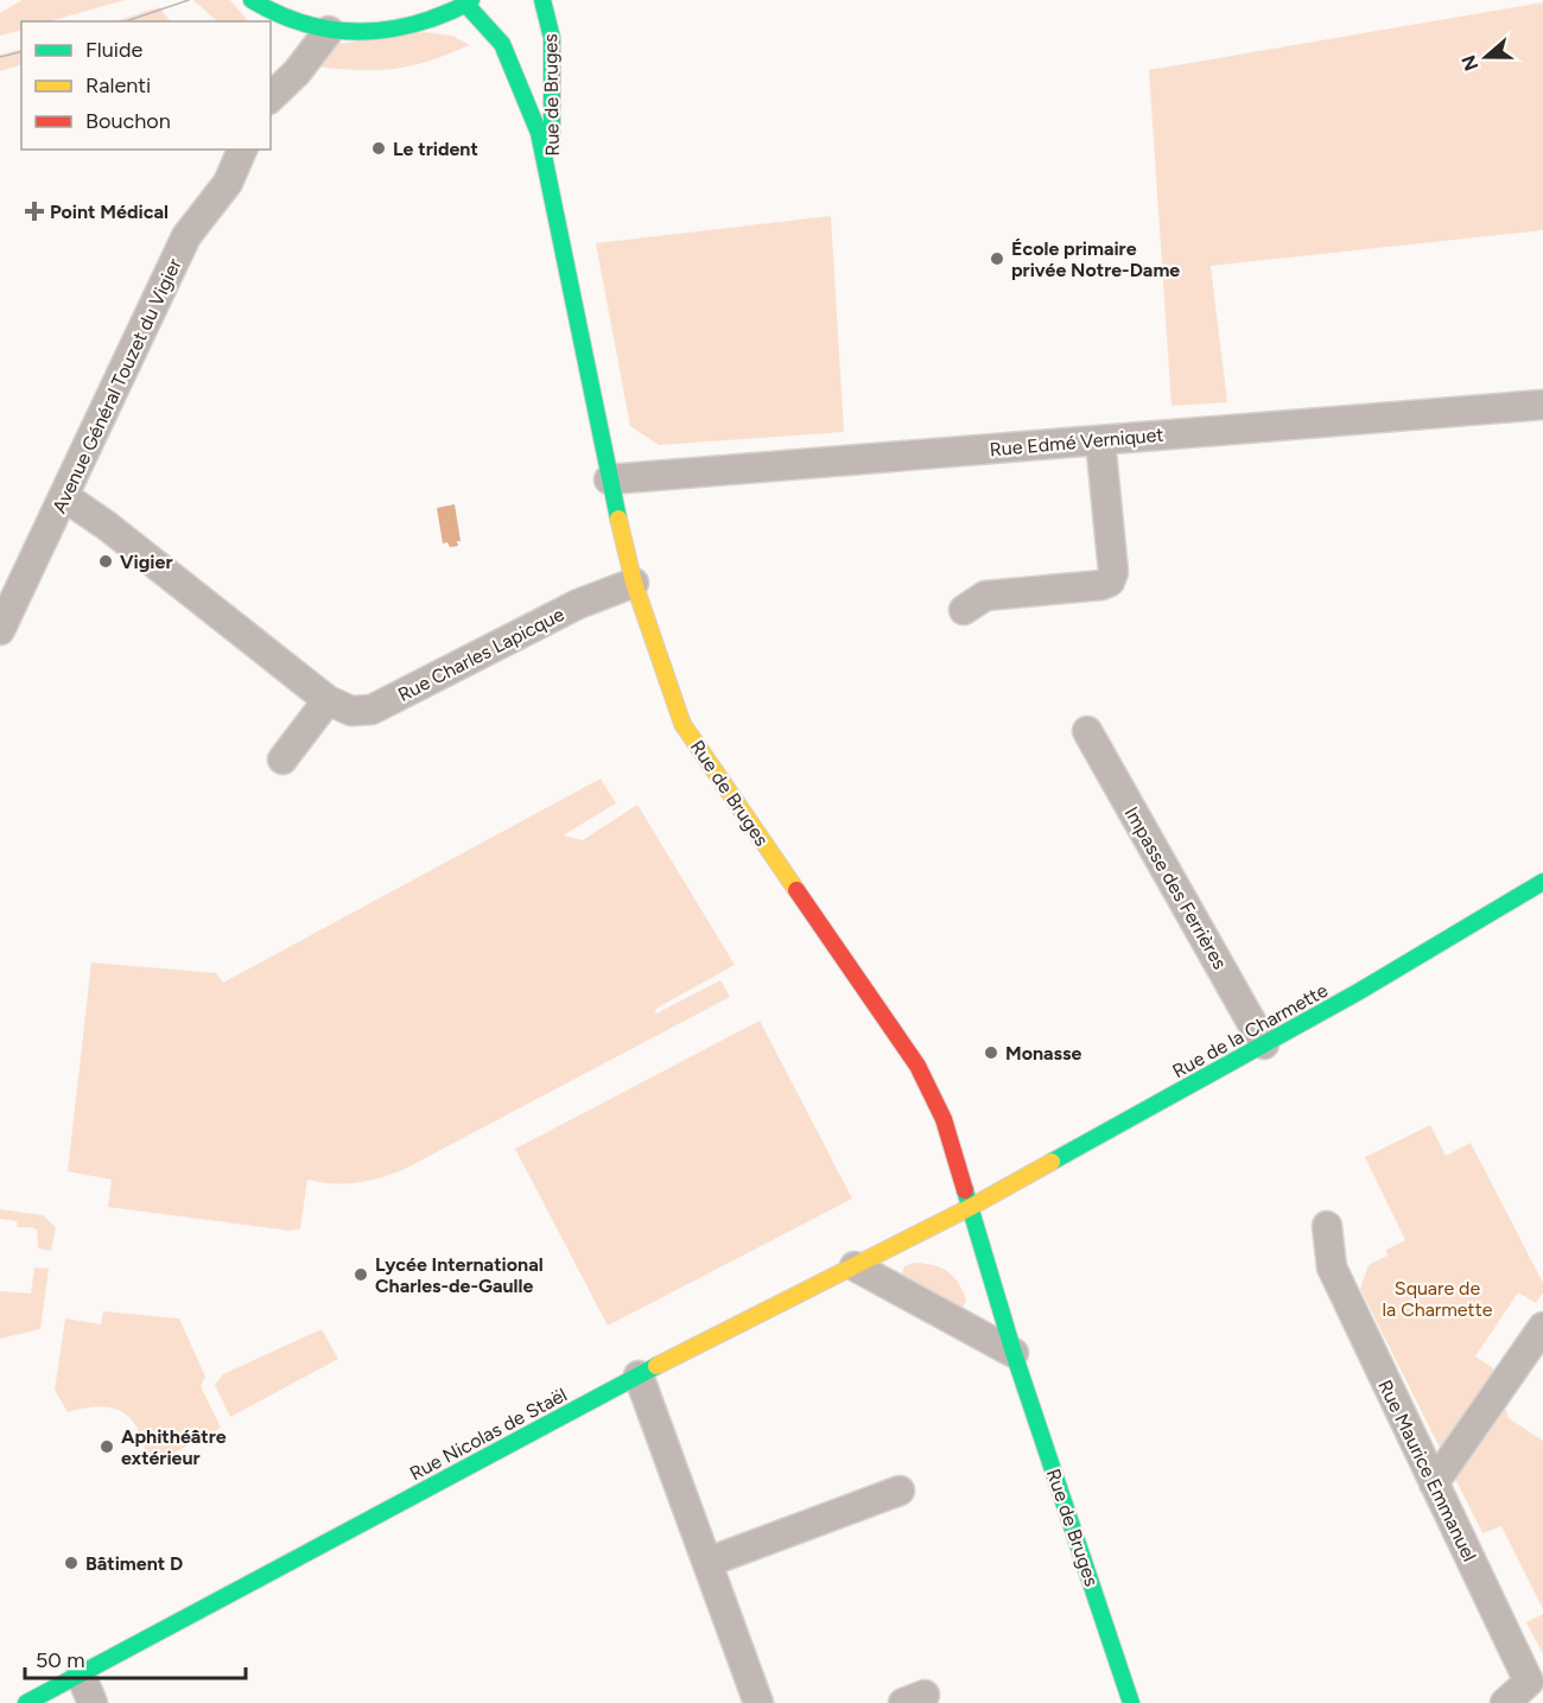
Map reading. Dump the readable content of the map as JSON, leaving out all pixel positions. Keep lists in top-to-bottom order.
{
  "streets": {
    "street": [
      "Rue de Bruges",
      "Avenue Général Touzet du Vigier",
      "Rue Edmé Verniquet",
      "Rue Charles Lapicque",
      "Impasse des Ferrières",
      "Rue de la Charmette",
      "Rue Nicolas de Staël",
      "Rue Maurice Emmanuel"
    ]
  },
  "crossings": [
    ["Rue de Bruges", "Rue Edmé Verniquet"],
    ["Rue de Bruges", "Rue Charles Lapicque"],
    ["Rue de Bruges", "Rue de la Charmette"],
    ["Rue de Bruges", "Rue Nicolas de Staël"],
    ["Avenue Général Touzet du Vigier", "Rue Charles Lapicque"],
    ["Impasse des Ferrières", "Rue de la Charmette"],
    ["Rue de la Charmette", "Rue Nicolas de Staël"]
  ],
  "parks": ["Square de la Charmette"],
  "places": {
    "other": [
      "Le trident",
      "École primaire privée Notre-Dame",
      "Vigier",
      "Monasse",
      "Lycée International Charles-de-Gaulle",
      "Aphithéâtre extérieur",
      "Bâtiment D"
    ],
    "health": ["Point Médical"]
  },
  "legend": ["Fluide", "Ralenti", "Bouchon"],
  "scale_bar": "50 m",
  "north": "left"
}
